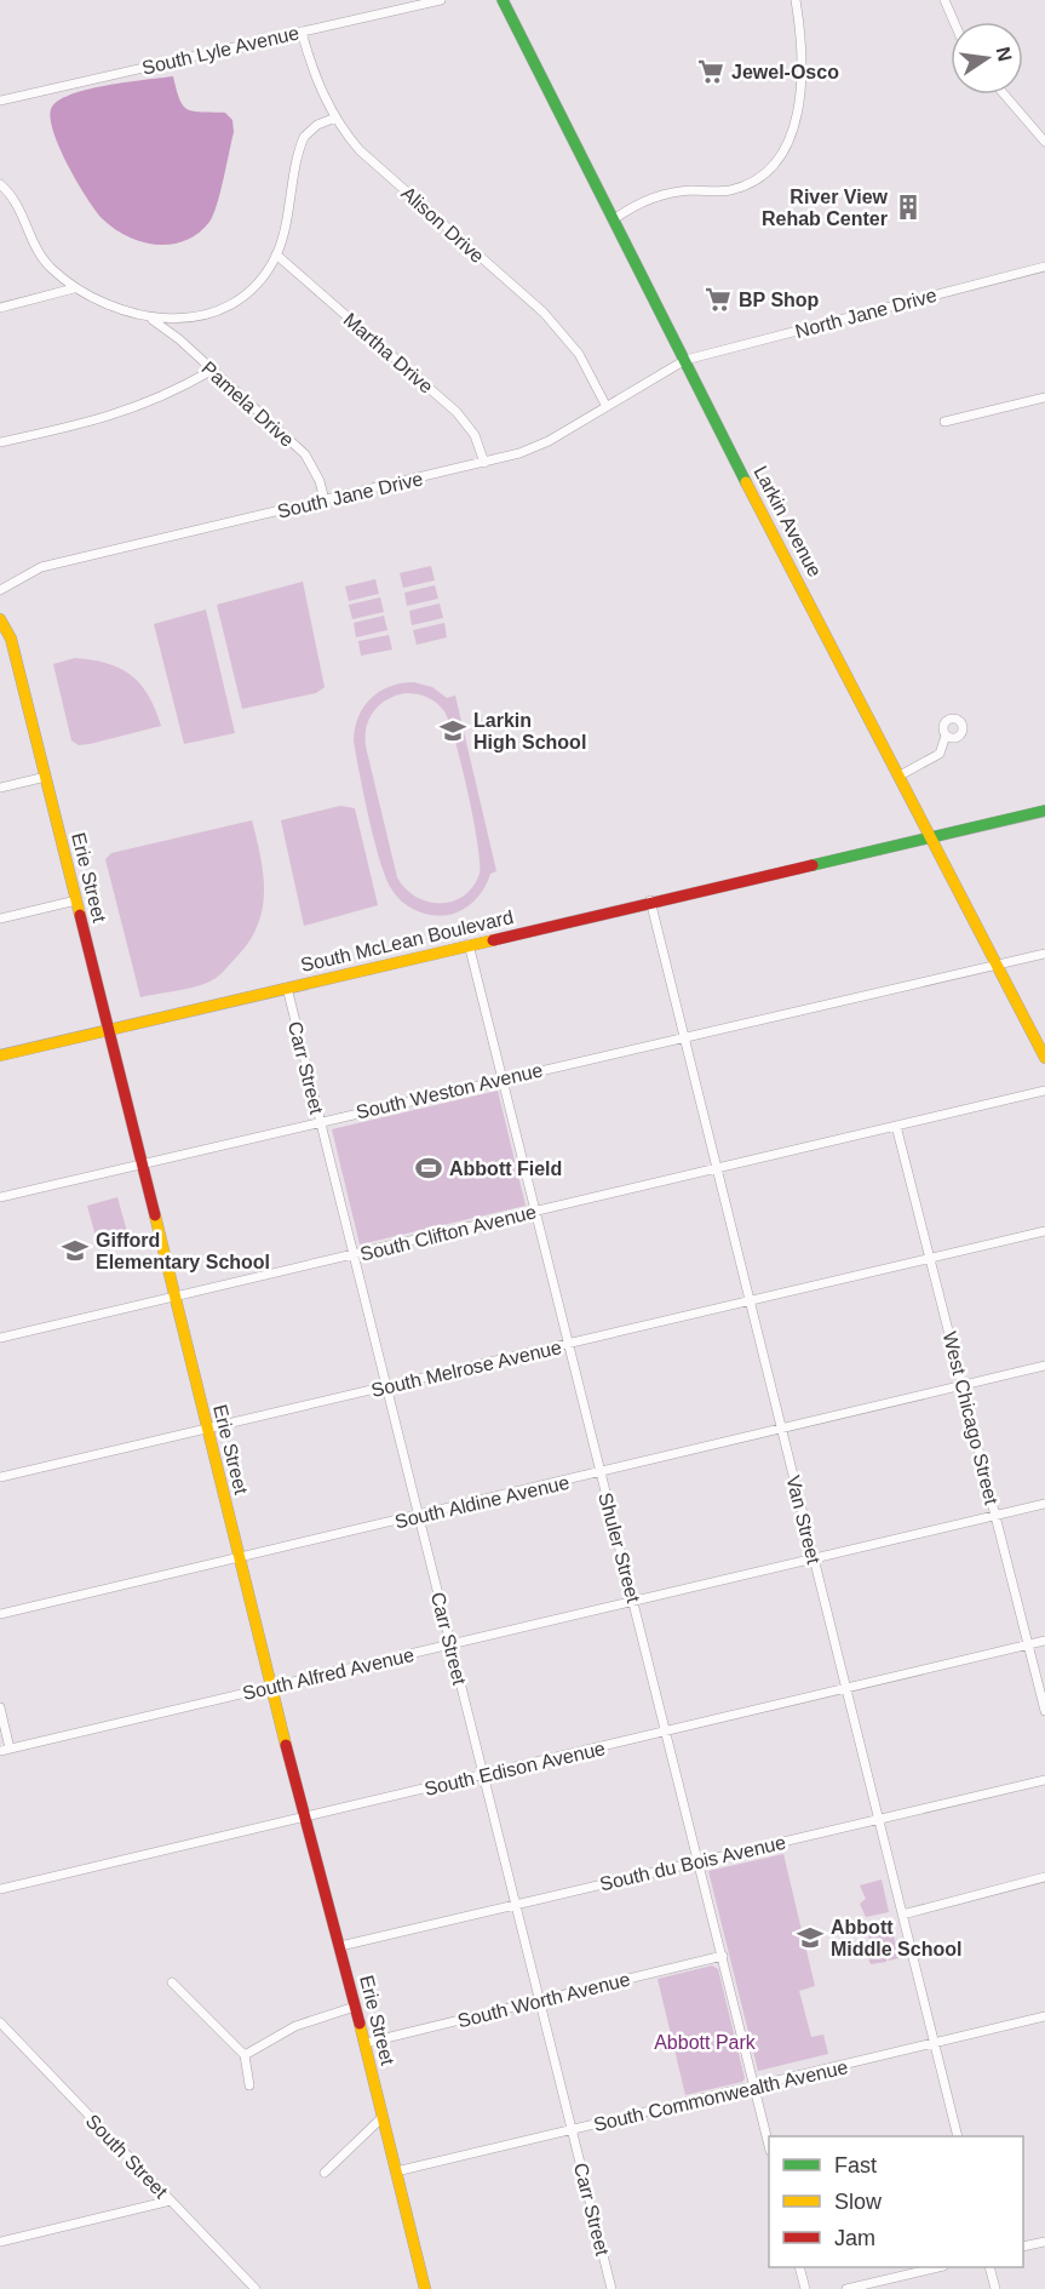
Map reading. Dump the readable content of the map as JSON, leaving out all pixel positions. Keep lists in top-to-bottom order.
{
  "streets": {
    "main road": ["Larkin Avenue", "Erie Street", "South McLean Boulevard"],
    "street": [
      "South Lyle Avenue",
      "Alison Drive",
      "North Jane Drive",
      "Martha Drive",
      "Pamela Drive",
      "South Jane Drive",
      "Carr Street",
      "South Weston Avenue",
      "South Clifton Avenue",
      "South Melrose Avenue",
      "West Chicago Street",
      "South Aldine Avenue",
      "Van Street",
      "Shuler Street",
      "South Alfred Avenue",
      "South Edison Avenue",
      "South du Bois Avenue",
      "South Worth Avenue",
      "South Commonwealth Avenue",
      "South Street"
    ]
  },
  "crossings": [
    ["South Lyle Avenue", "Alison Drive"],
    ["Alison Drive", "South Jane Drive"],
    ["North Jane Drive", "South Jane Drive"],
    ["North Jane Drive", "Larkin Avenue"],
    ["Martha Drive", "South Jane Drive"],
    ["Pamela Drive", "South Jane Drive"],
    ["South Jane Drive", "Larkin Avenue"],
    ["Larkin Avenue", "South McLean Boulevard"],
    ["Larkin Avenue", "South Weston Avenue"],
    ["Erie Street", "South McLean Boulevard"],
    ["Erie Street", "South Weston Avenue"],
    ["Erie Street", "South Clifton Avenue"],
    ["Erie Street", "South Melrose Avenue"],
    ["Erie Street", "South Aldine Avenue"],
    ["Erie Street", "South Alfred Avenue"],
    ["Erie Street", "South Edison Avenue"],
    ["Erie Street", "South du Bois Avenue"],
    ["Erie Street", "South Worth Avenue"],
    ["Erie Street", "South Commonwealth Avenue"],
    ["South McLean Boulevard", "Carr Street"],
    ["South McLean Boulevard", "Van Street"],
    ["South McLean Boulevard", "Shuler Street"],
    ["Carr Street", "South Weston Avenue"],
    ["Carr Street", "South Clifton Avenue"],
    ["Carr Street", "South Melrose Avenue"],
    ["Carr Street", "South Aldine Avenue"],
    ["Carr Street", "South Alfred Avenue"],
    ["Carr Street", "South Edison Avenue"],
    ["Carr Street", "South du Bois Avenue"],
    ["Carr Street", "South Worth Avenue"],
    ["Carr Street", "South Commonwealth Avenue"],
    ["South Weston Avenue", "Van Street"],
    ["South Weston Avenue", "Shuler Street"],
    ["South Clifton Avenue", "West Chicago Street"],
    ["South Clifton Avenue", "Van Street"],
    ["South Clifton Avenue", "Shuler Street"],
    ["South Melrose Avenue", "West Chicago Street"],
    ["South Melrose Avenue", "Van Street"],
    ["South Melrose Avenue", "Shuler Street"],
    ["West Chicago Street", "South Aldine Avenue"],
    ["West Chicago Street", "South Alfred Avenue"],
    ["West Chicago Street", "South Edison Avenue"],
    ["South Aldine Avenue", "Van Street"],
    ["South Aldine Avenue", "Shuler Street"],
    ["Van Street", "South Alfred Avenue"],
    ["Van Street", "South Edison Avenue"],
    ["Van Street", "South du Bois Avenue"],
    ["Van Street", "South Commonwealth Avenue"],
    ["Shuler Street", "South Alfred Avenue"],
    ["Shuler Street", "South Edison Avenue"],
    ["Shuler Street", "South du Bois Avenue"],
    ["Shuler Street", "South Worth Avenue"],
    ["Shuler Street", "South Commonwealth Avenue"]
  ],
  "parks": ["Abbott Park"],
  "places": {
    "supermarket": ["Jewel-Osco", "BP Shop"],
    "building": ["River View Rehab Center"],
    "school or university": ["Larkin High School", "Gifford Elementary School", "Abbott Middle School"],
    "sports": ["Abbott Field"]
  },
  "legend": ["Fast", "Slow", "Jam"],
  "north": "right"
}
